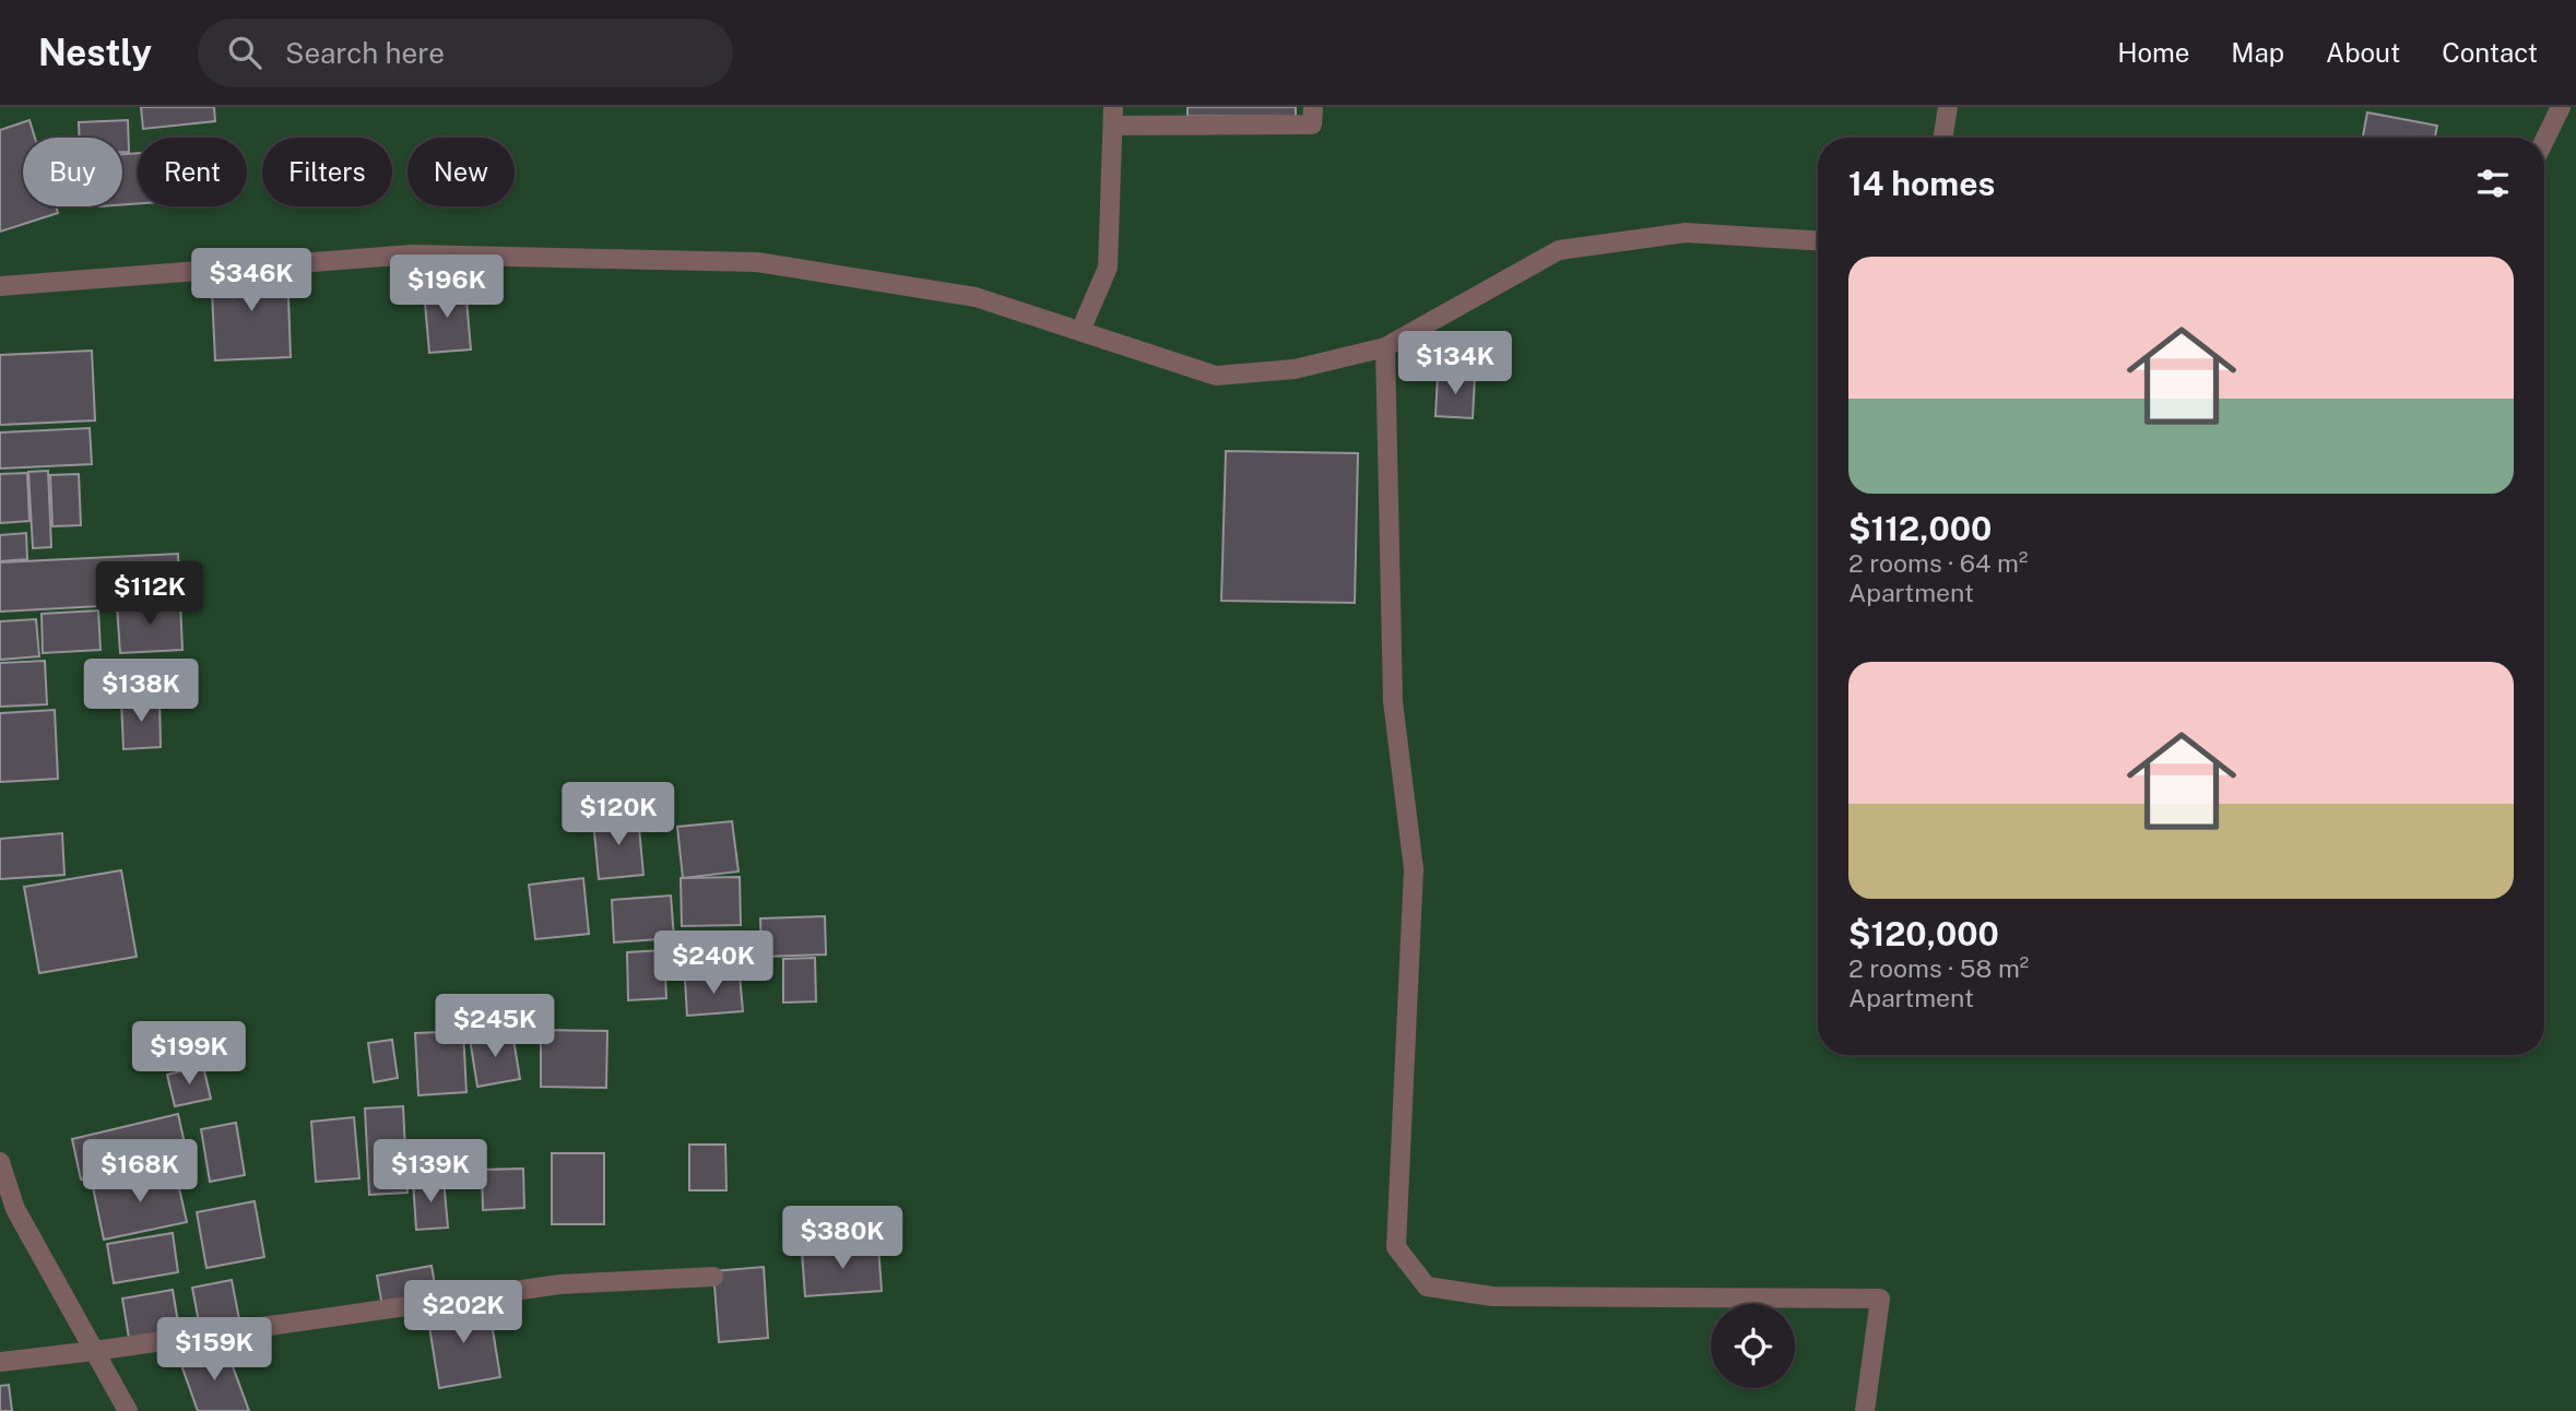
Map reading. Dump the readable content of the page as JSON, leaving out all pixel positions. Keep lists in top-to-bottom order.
{
  "page": {
    "header": "Nestly",
    "search": "Search here",
    "nav": [
      "Home",
      "Map",
      "About",
      "Contact"
    ],
    "chip": [
      "Buy",
      "Rent",
      "Filters",
      "New"
    ],
    "heading": "14 homes",
    "list": [
      {
        "name": "$112,000",
        "note": "2 rooms · 64 m² · Apartment"
      },
      {
        "name": "$120,000",
        "note": "2 rooms · 58 m² · Apartment"
      }
    ],
    "price": [
      "$346K",
      "$196K",
      "$134K",
      "$112K",
      "$138K",
      "$120K",
      "$240K",
      "$245K",
      "$199K",
      "$168K",
      "$139K",
      "$380K",
      "$202K",
      "$159K"
    ]
  }
}
